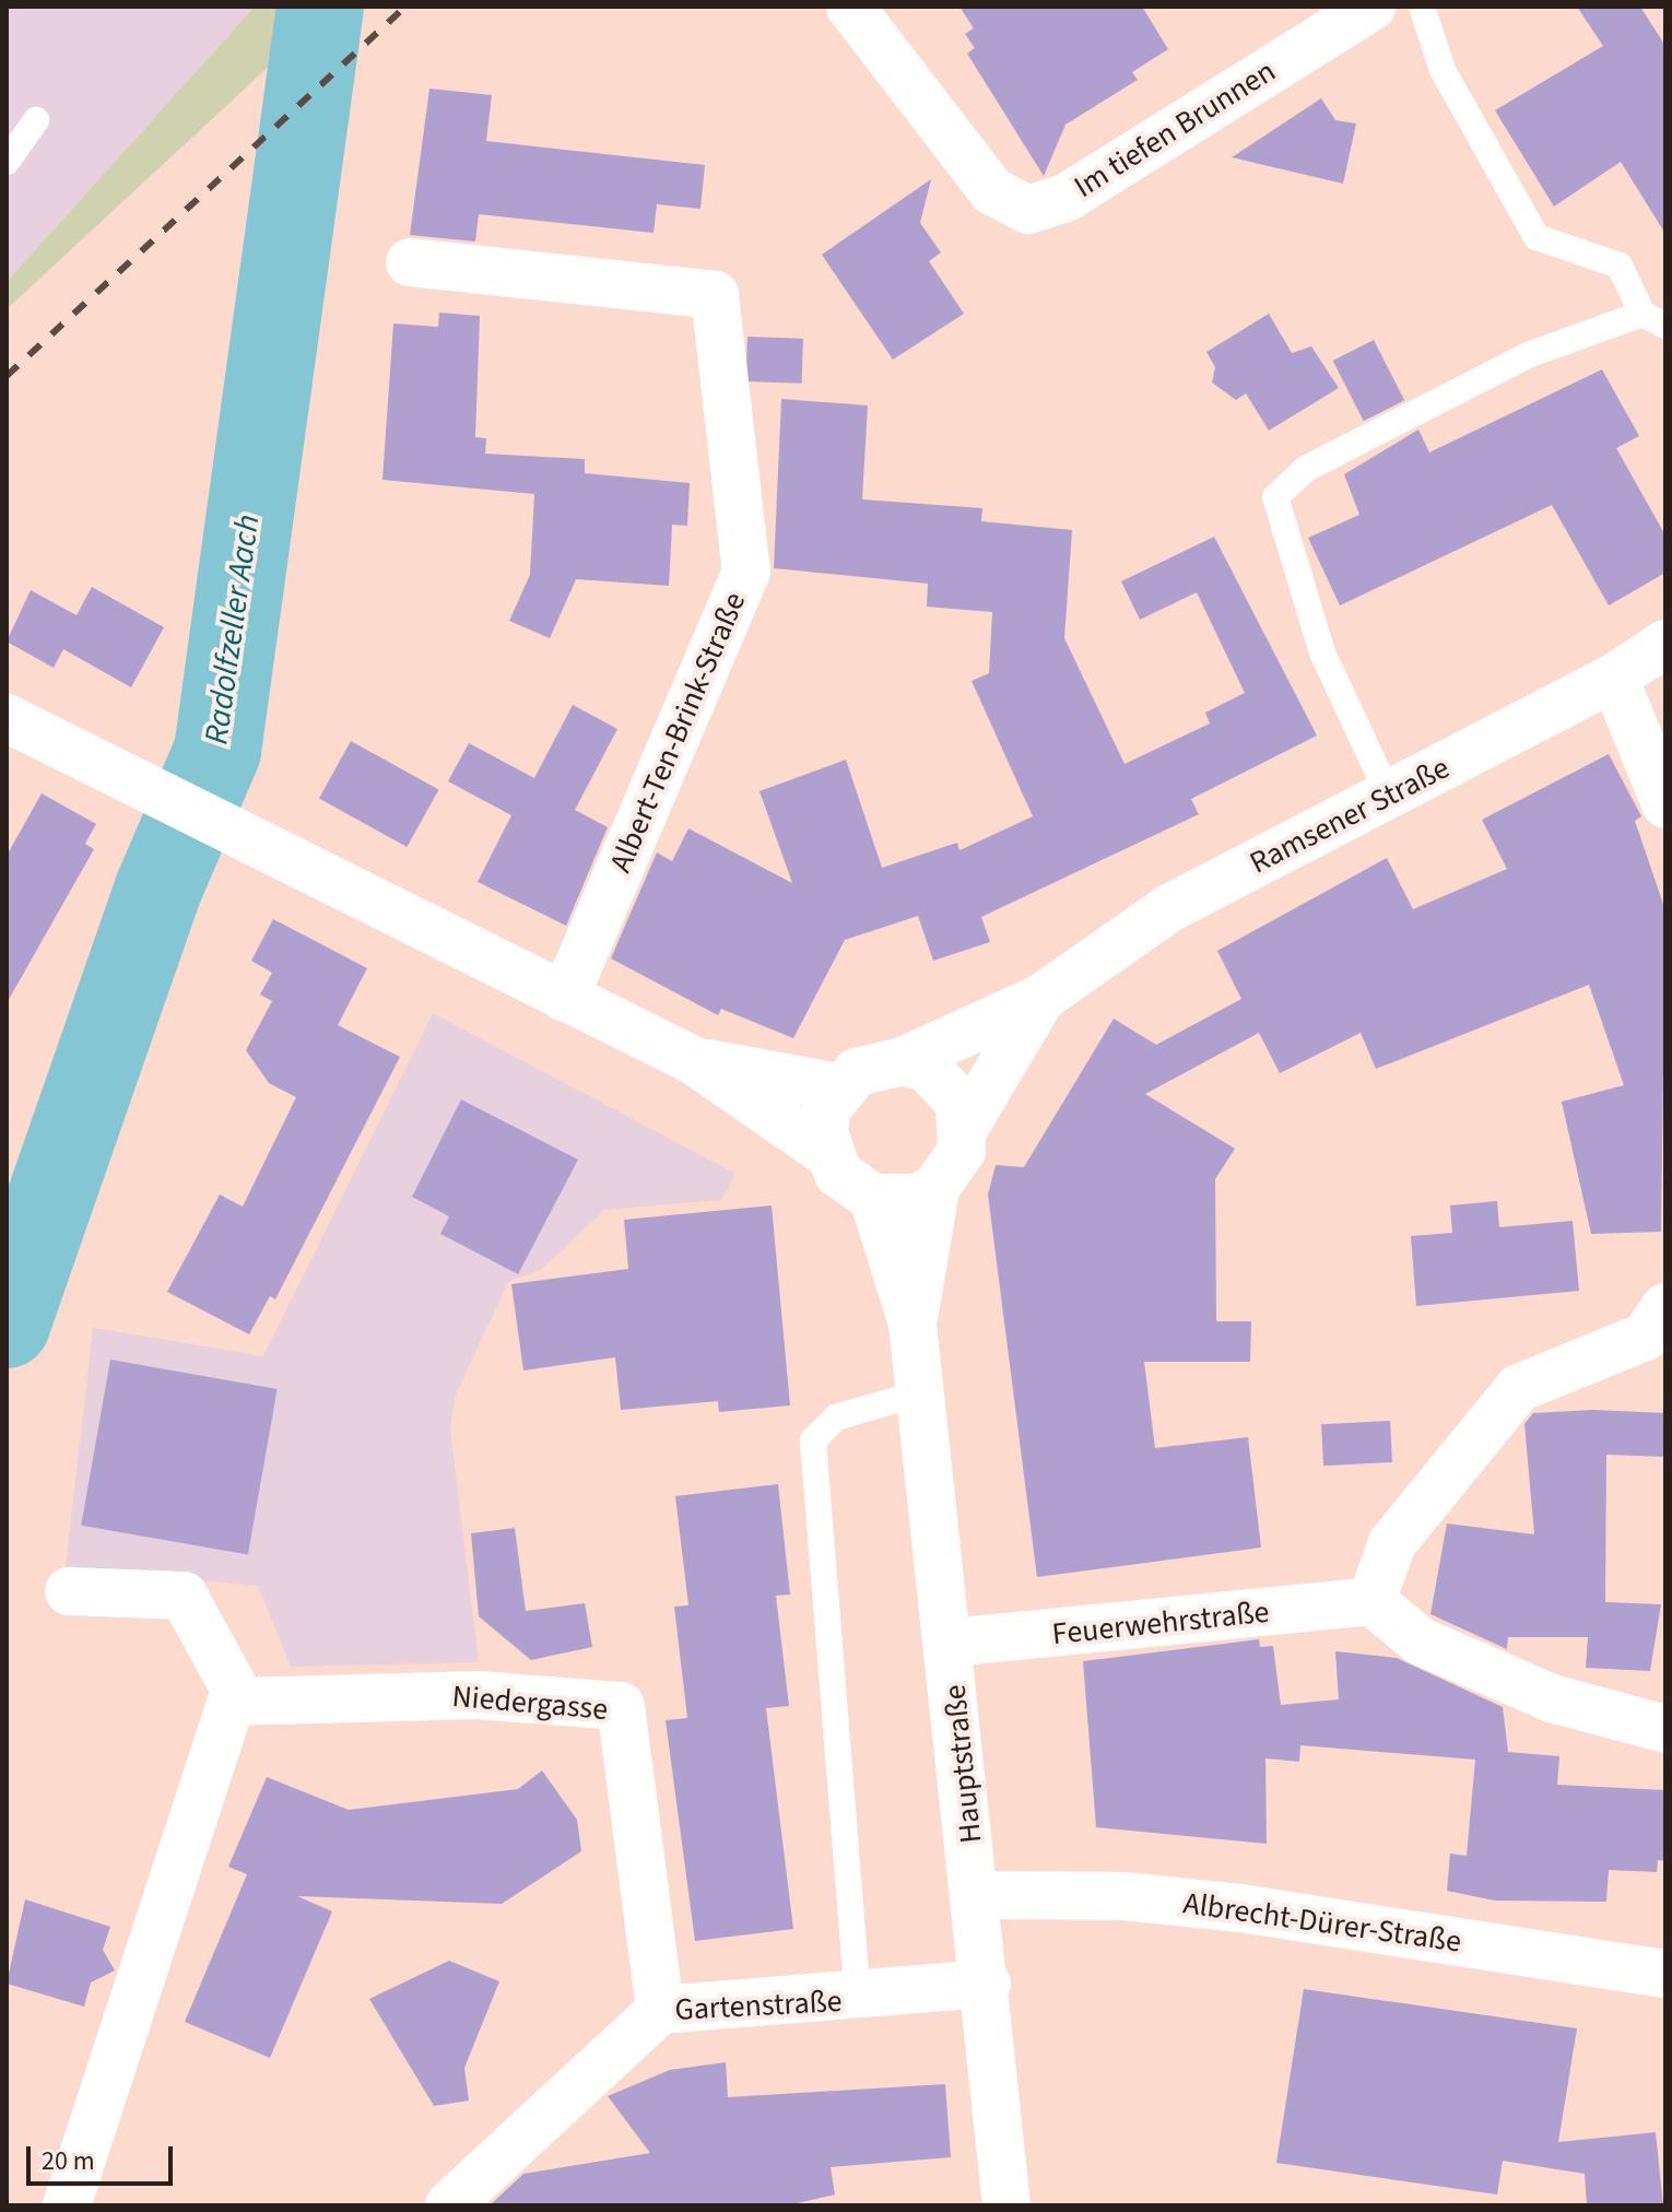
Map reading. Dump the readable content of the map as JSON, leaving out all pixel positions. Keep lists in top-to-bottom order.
{
  "streets": {
    "street": [
      "Im tiefen Brunnen",
      "Albert-Ten-Brink-Straße",
      "Ramsener Straße",
      "Feuerwehrstraße",
      "Niedergasse",
      "Hauptstraße",
      "Albrecht-Dürer-Straße",
      "Gartenstraße"
    ]
  },
  "crossings": [
    ["Feuerwehrstraße", "Hauptstraße"],
    ["Niedergasse", "Gartenstraße"],
    ["Hauptstraße", "Albrecht-Dürer-Straße"],
    ["Hauptstraße", "Gartenstraße"]
  ],
  "water": ["Radolfzeller Aach"],
  "scale_bar": "20 m"
}
